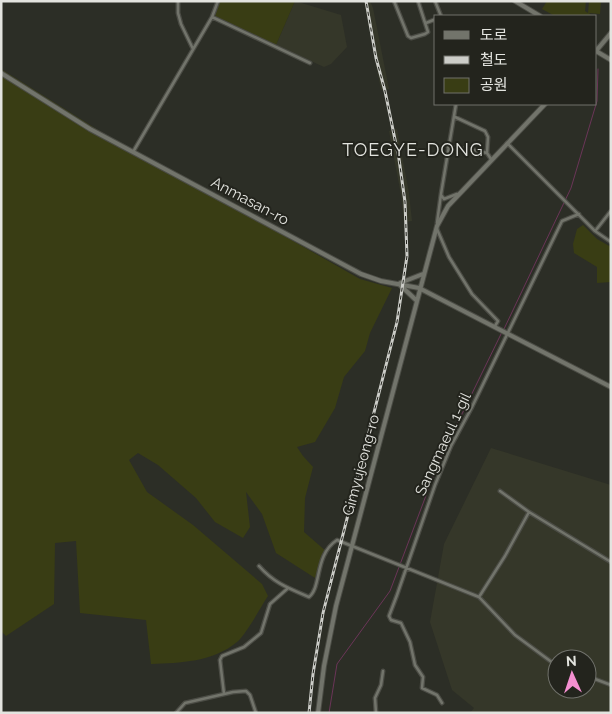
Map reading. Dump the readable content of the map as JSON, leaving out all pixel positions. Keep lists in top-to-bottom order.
{
  "streets": {
    "street": ["Anmasan-ro", "Sangmaeul 1-gil", "Gimyujeong-ro"]
  },
  "crossings": [
    ["Anmasan-ro", "Sangmaeul 1-gil"],
    ["Anmasan-ro", "Gimyujeong-ro"]
  ],
  "districts": ["TOEGYE-DONG"],
  "legend": ["도로", "철도", "공원"],
  "north": "top"
}
